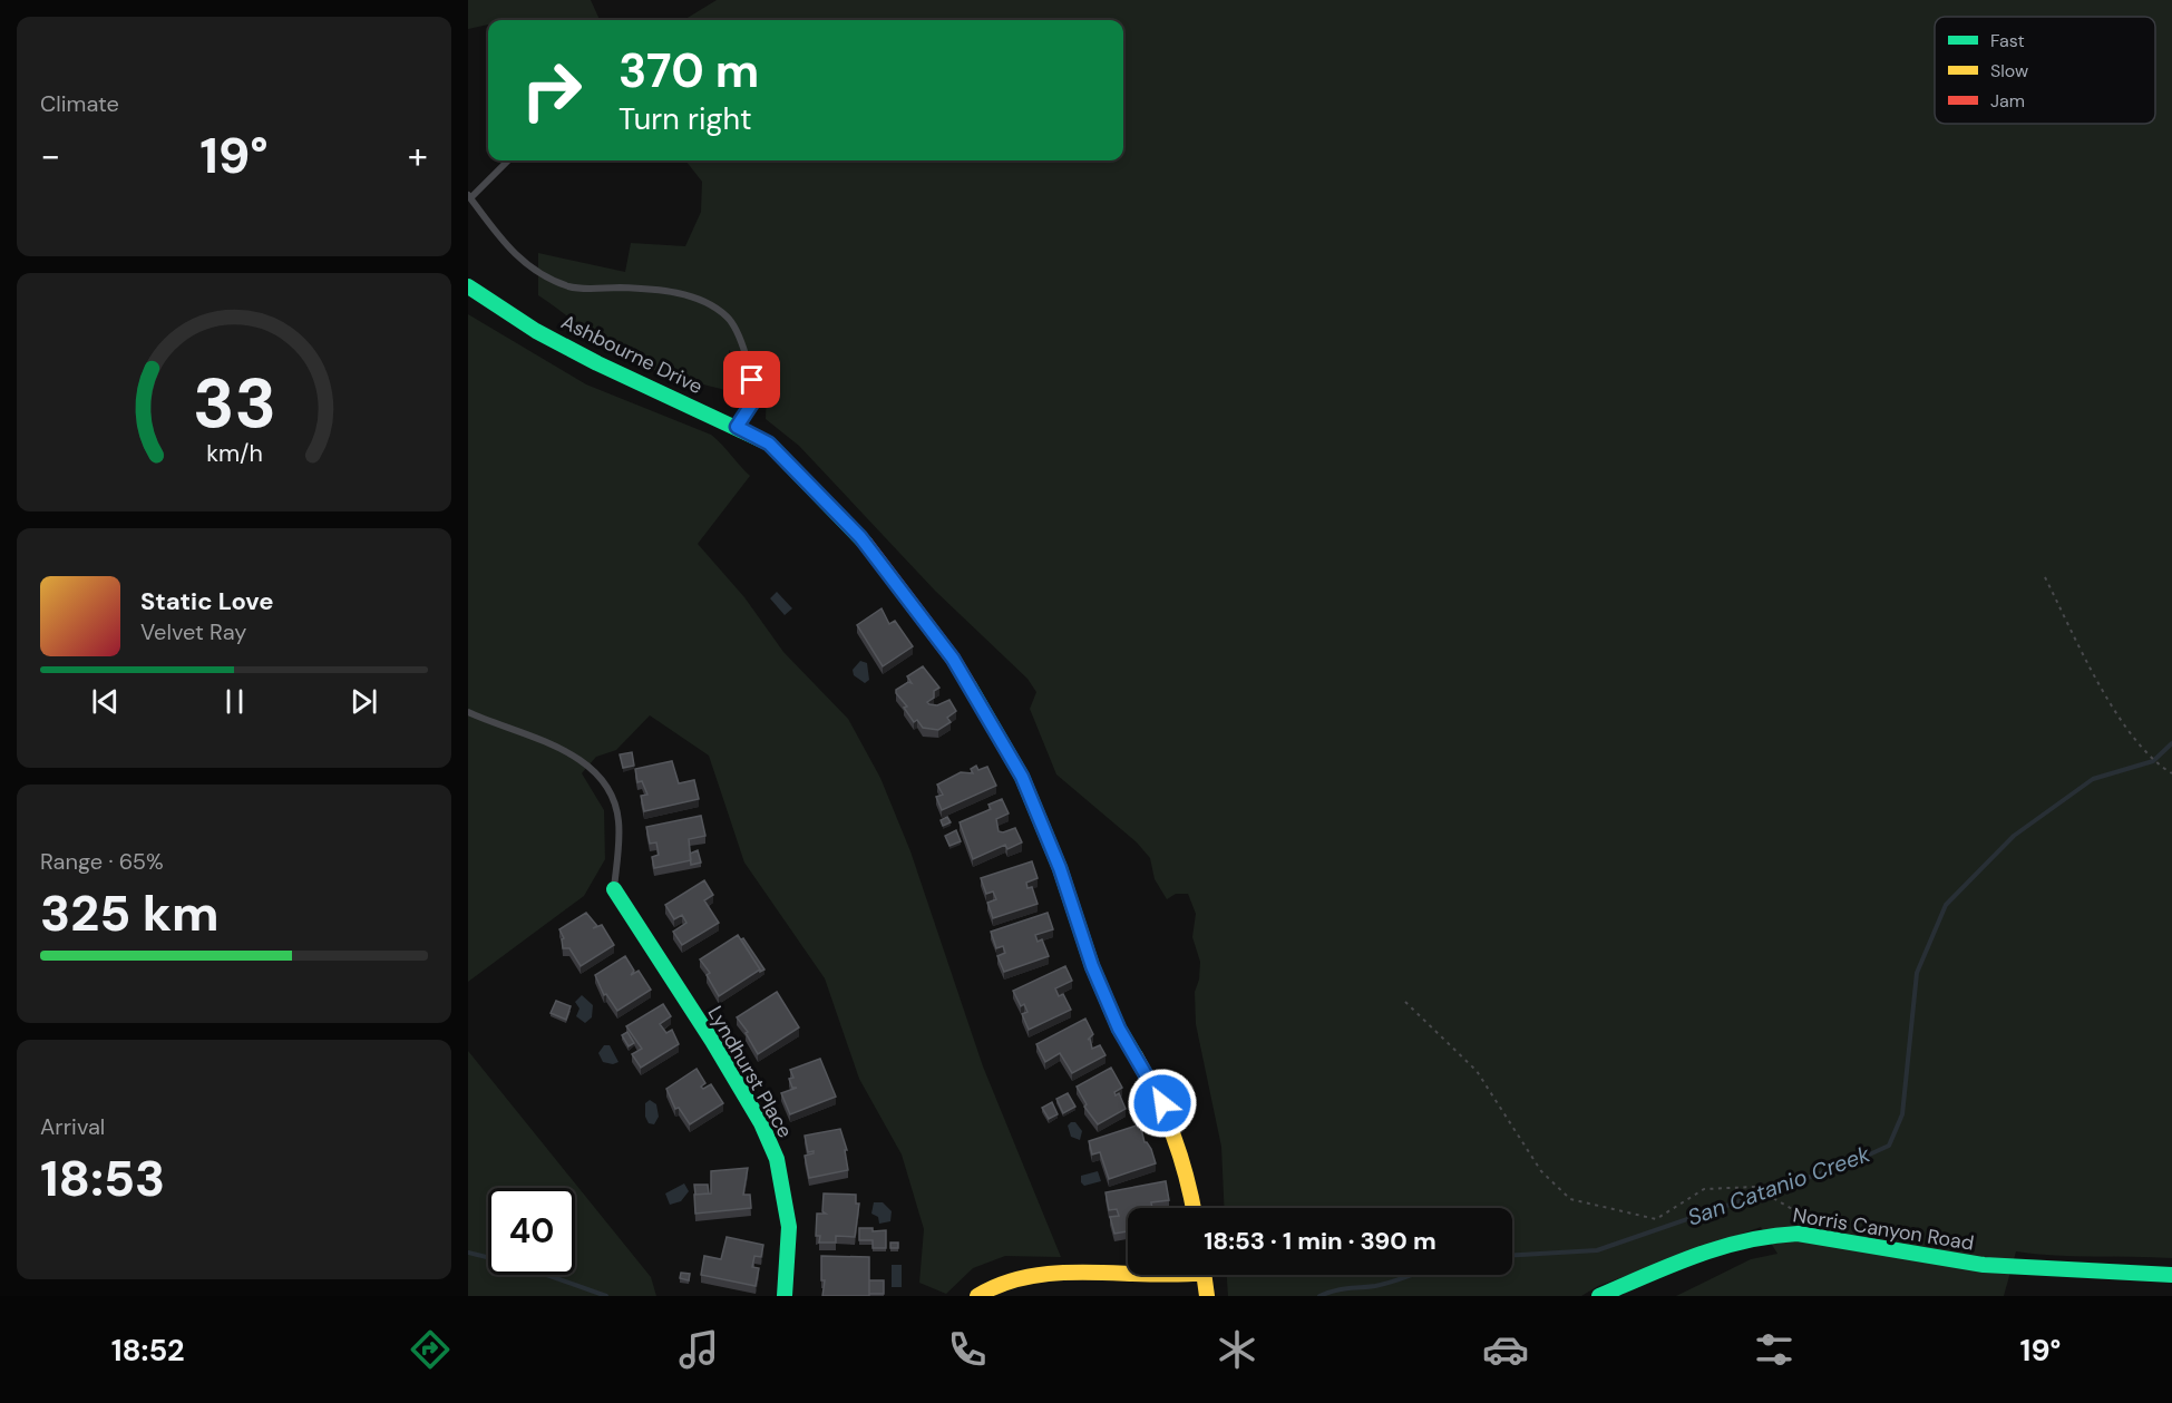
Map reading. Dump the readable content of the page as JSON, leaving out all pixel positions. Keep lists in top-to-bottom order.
{
  "streets": {
    "street": ["Ashbourne Drive", "Lyndhurst Place", "Norris Canyon Road"]
  },
  "water": ["San Catanio Creek"],
  "legend": ["Fast", "Slow", "Jam"],
  "page": {
    "tile": [
      "Climate",
      ["Range · 65%", "325 km"],
      ["Arrival", "18:53"]
    ],
    "turn": ["370 m", "Turn right"],
    "heat": ["−", "19°", "+"],
    "song": ["Static Love", "Velvet Ray"],
    "limit": "40",
    "trip": "18:53 · 1 min · 390 m",
    "tabs": ["18:52", "19°"],
    "gauge": ["33", "km/h"]
  }
}
